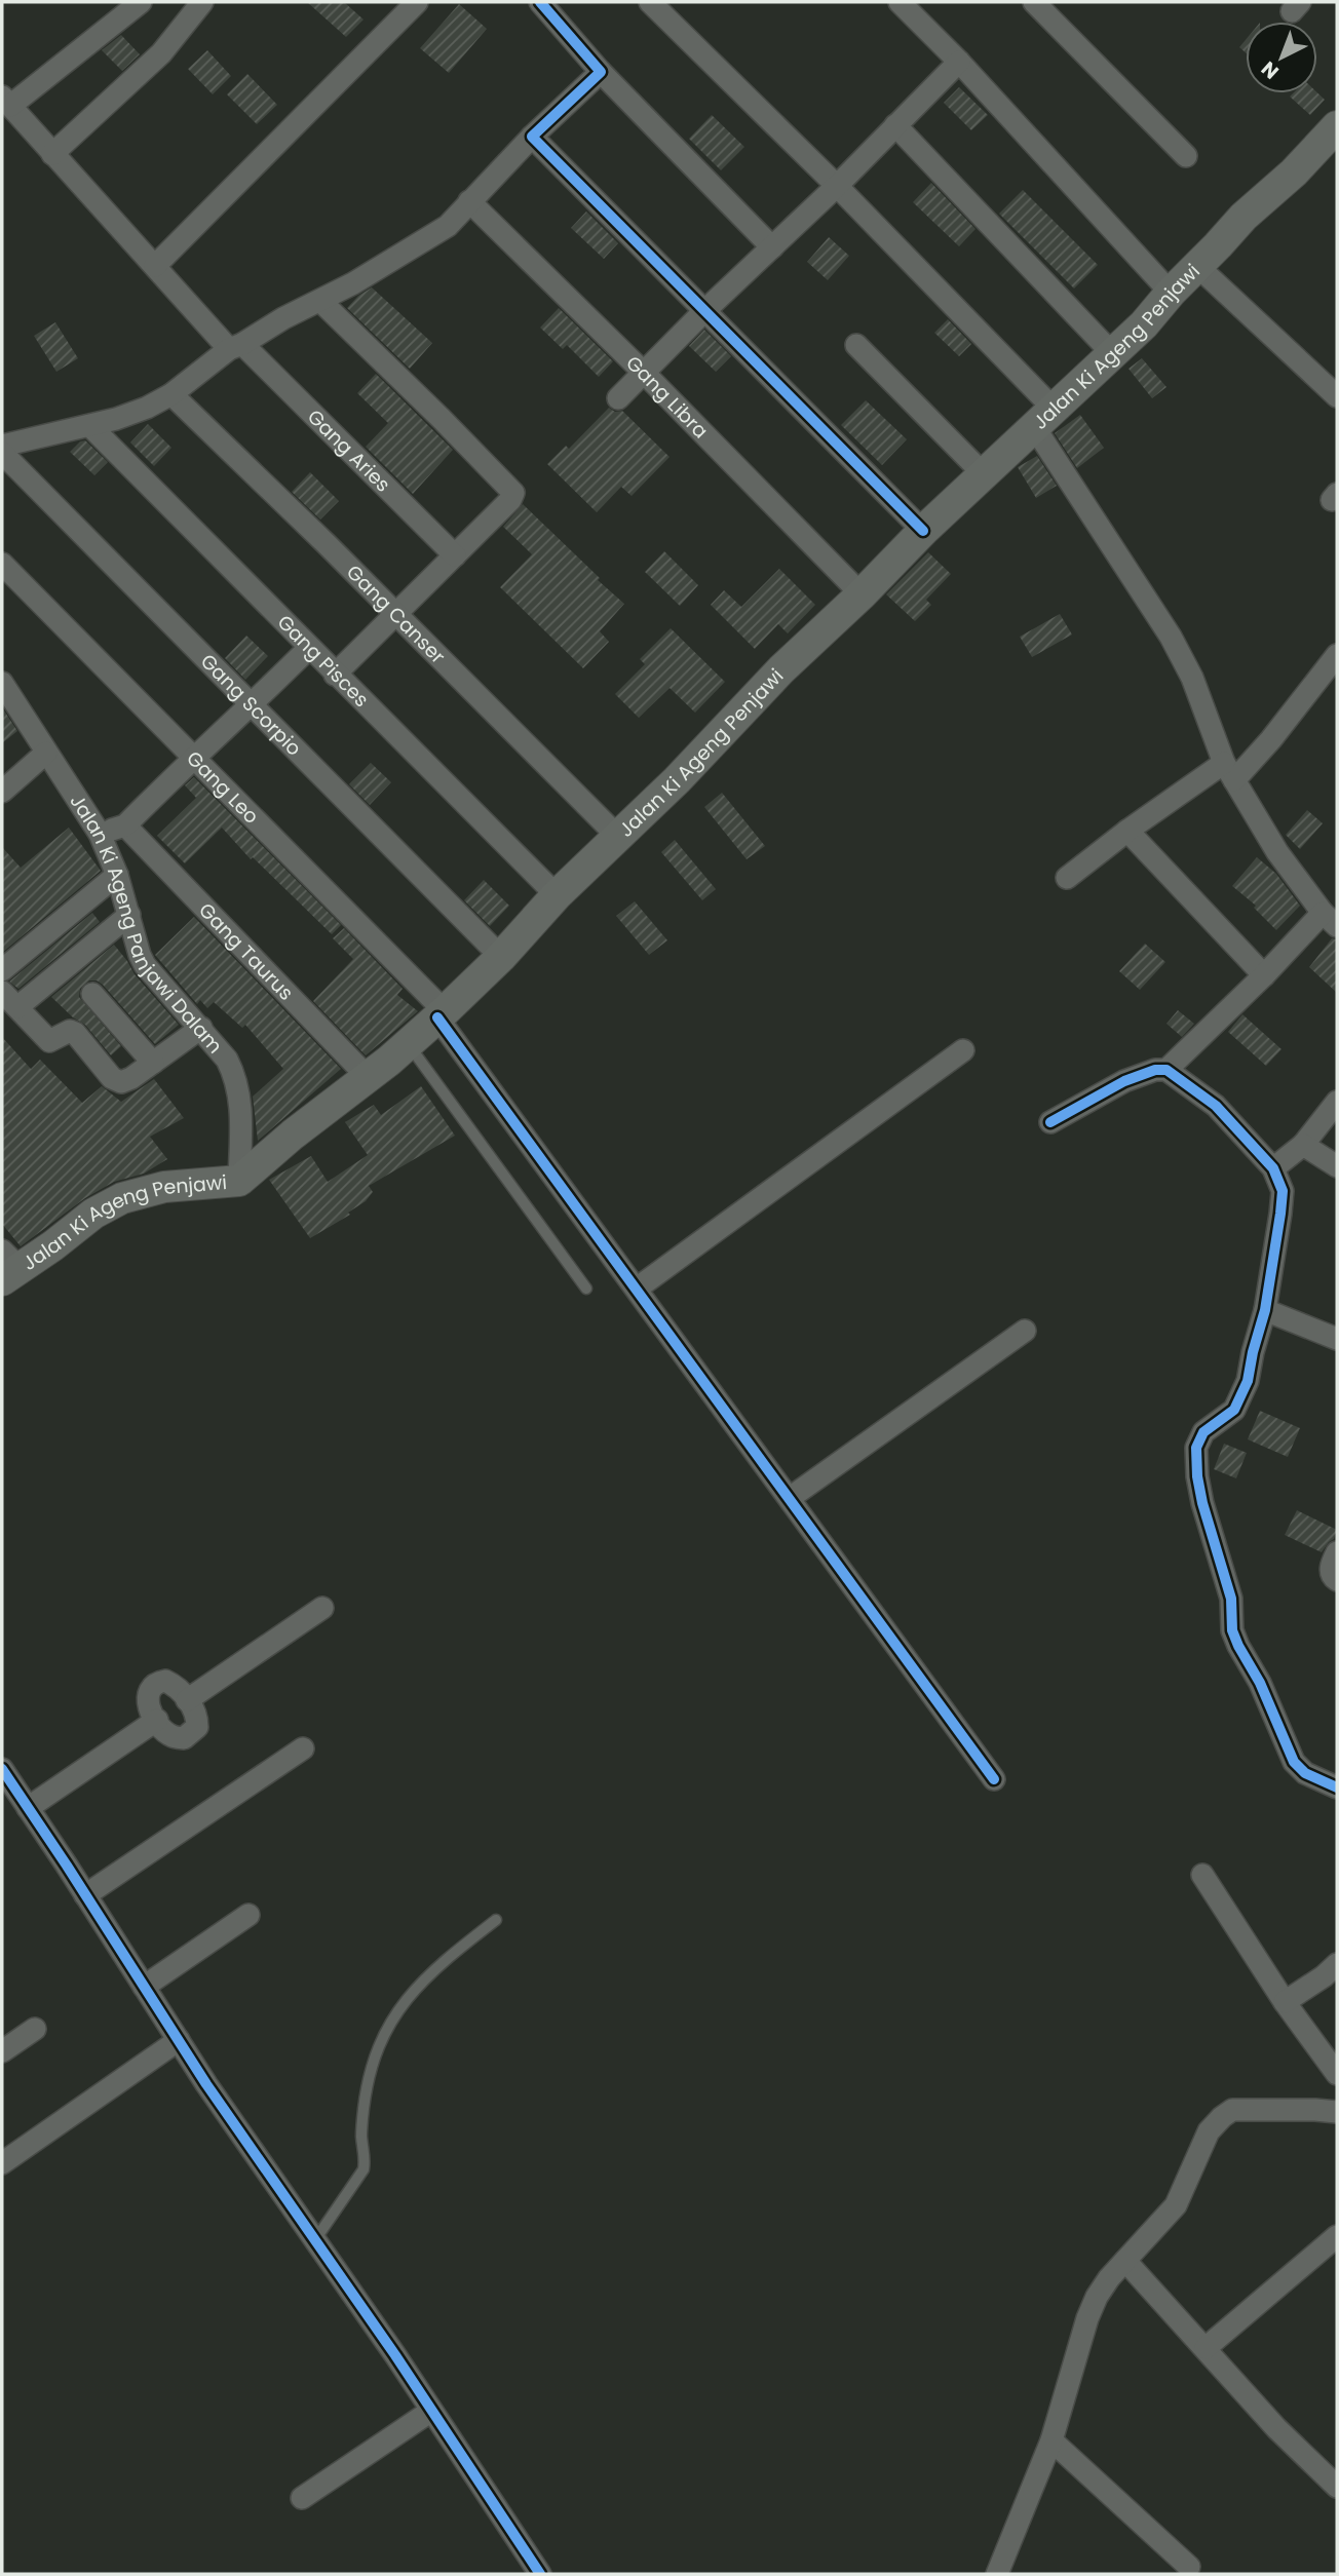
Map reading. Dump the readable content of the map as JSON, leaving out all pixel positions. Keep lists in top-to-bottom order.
{
  "streets": {
    "main road": ["Jalan Ki Ageng Penjawi"],
    "street": [
      "Gang Libra",
      "Gang Aries",
      "Gang Canser",
      "Gang Pisces",
      "Gang Scorpio",
      "Gang Leo",
      "Jalan Ki Ageng Panjawi Dalam",
      "Gang Taurus"
    ]
  },
  "crossings": [
    ["Jalan Ki Ageng Penjawi", "Gang Libra"],
    ["Jalan Ki Ageng Penjawi", "Gang Canser"],
    ["Jalan Ki Ageng Penjawi", "Gang Pisces"],
    ["Jalan Ki Ageng Penjawi", "Gang Scorpio"],
    ["Jalan Ki Ageng Penjawi", "Gang Leo"],
    ["Jalan Ki Ageng Penjawi", "Jalan Ki Ageng Panjawi Dalam"],
    ["Jalan Ki Ageng Penjawi", "Gang Taurus"]
  ],
  "north": "bottom left"
}
